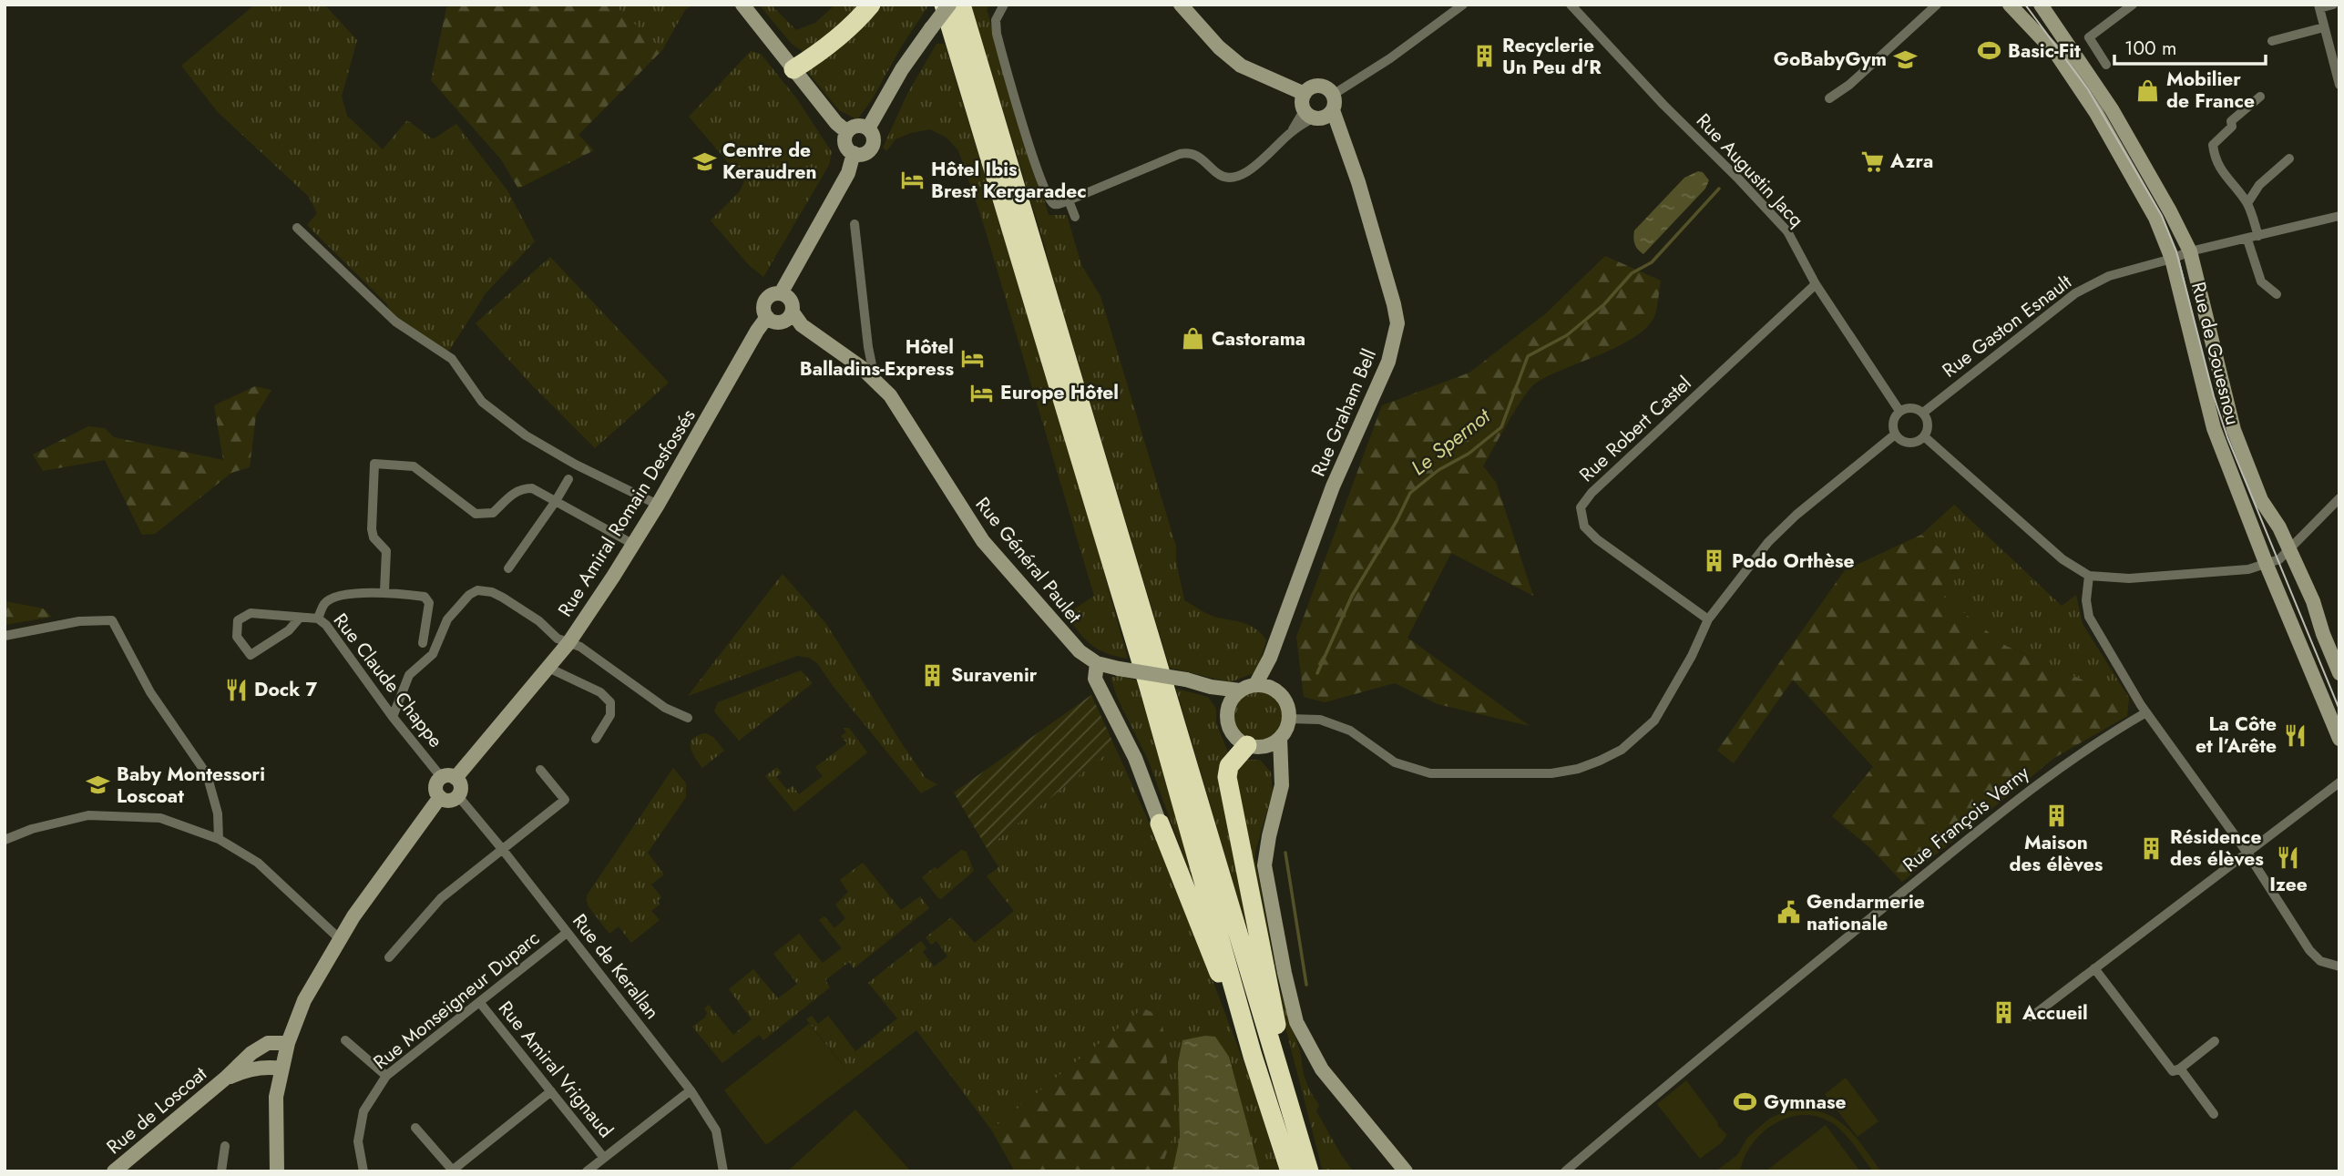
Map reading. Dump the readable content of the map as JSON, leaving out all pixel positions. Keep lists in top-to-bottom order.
{
  "streets": {
    "main road": [
      "Rue de Gouesnou",
      "Rue Graham Bell",
      "Rue Amiral Romain Desfossés",
      "Rue Général Paulet",
      "Rue de Loscoat"
    ],
    "street": [
      "Rue Augustin Jacq",
      "Rue Gaston Esnault",
      "Rue Robert Castel",
      "Rue Claude Chappe",
      "Rue François Verny",
      "Rue de Kerallan",
      "Rue Monseigneur Duparc",
      "Rue Amiral Vrignaud"
    ]
  },
  "crossings": [
    ["Rue Augustin Jacq", "Rue Gaston Esnault"],
    ["Rue Augustin Jacq", "Rue Robert Castel"],
    ["Rue Gaston Esnault", "Rue de Gouesnou"],
    ["Rue Graham Bell", "Rue Général Paulet"],
    ["Rue Amiral Romain Desfossés", "Rue Général Paulet"],
    ["Rue Amiral Romain Desfossés", "Rue Claude Chappe"],
    ["Rue Amiral Romain Desfossés", "Rue de Kerallan"],
    ["Rue Claude Chappe", "Rue de Kerallan"],
    ["Rue de Kerallan", "Rue Monseigneur Duparc"],
    ["Rue Monseigneur Duparc", "Rue Amiral Vrignaud"]
  ],
  "water": ["Le Spernot"],
  "places": {
    "sports": ["Basic-Fit", "Gymnase"],
    "building": [
      "Recyclerie Un Peu d'R",
      "Podo Orthèse",
      "Suravenir",
      "Maison des élèves",
      "Résidence des élèves",
      "Accueil"
    ],
    "school or university": ["GoBabyGym", "Centre de Keraudren", "Baby Montessori Loscoat"],
    "shop": ["Mobilier de France", "Castorama"],
    "supermarket": ["Azra"],
    "hotel": ["Hôtel Ibis Brest Kergaradec", "Hôtel Balladins-Express", "Europe Hôtel"],
    "restaurant": ["Dock 7", "La Côte et l’Arête", "Izee"],
    "public building": ["Gendarmerie nationale"]
  },
  "scale_bar": "100 m"
}
